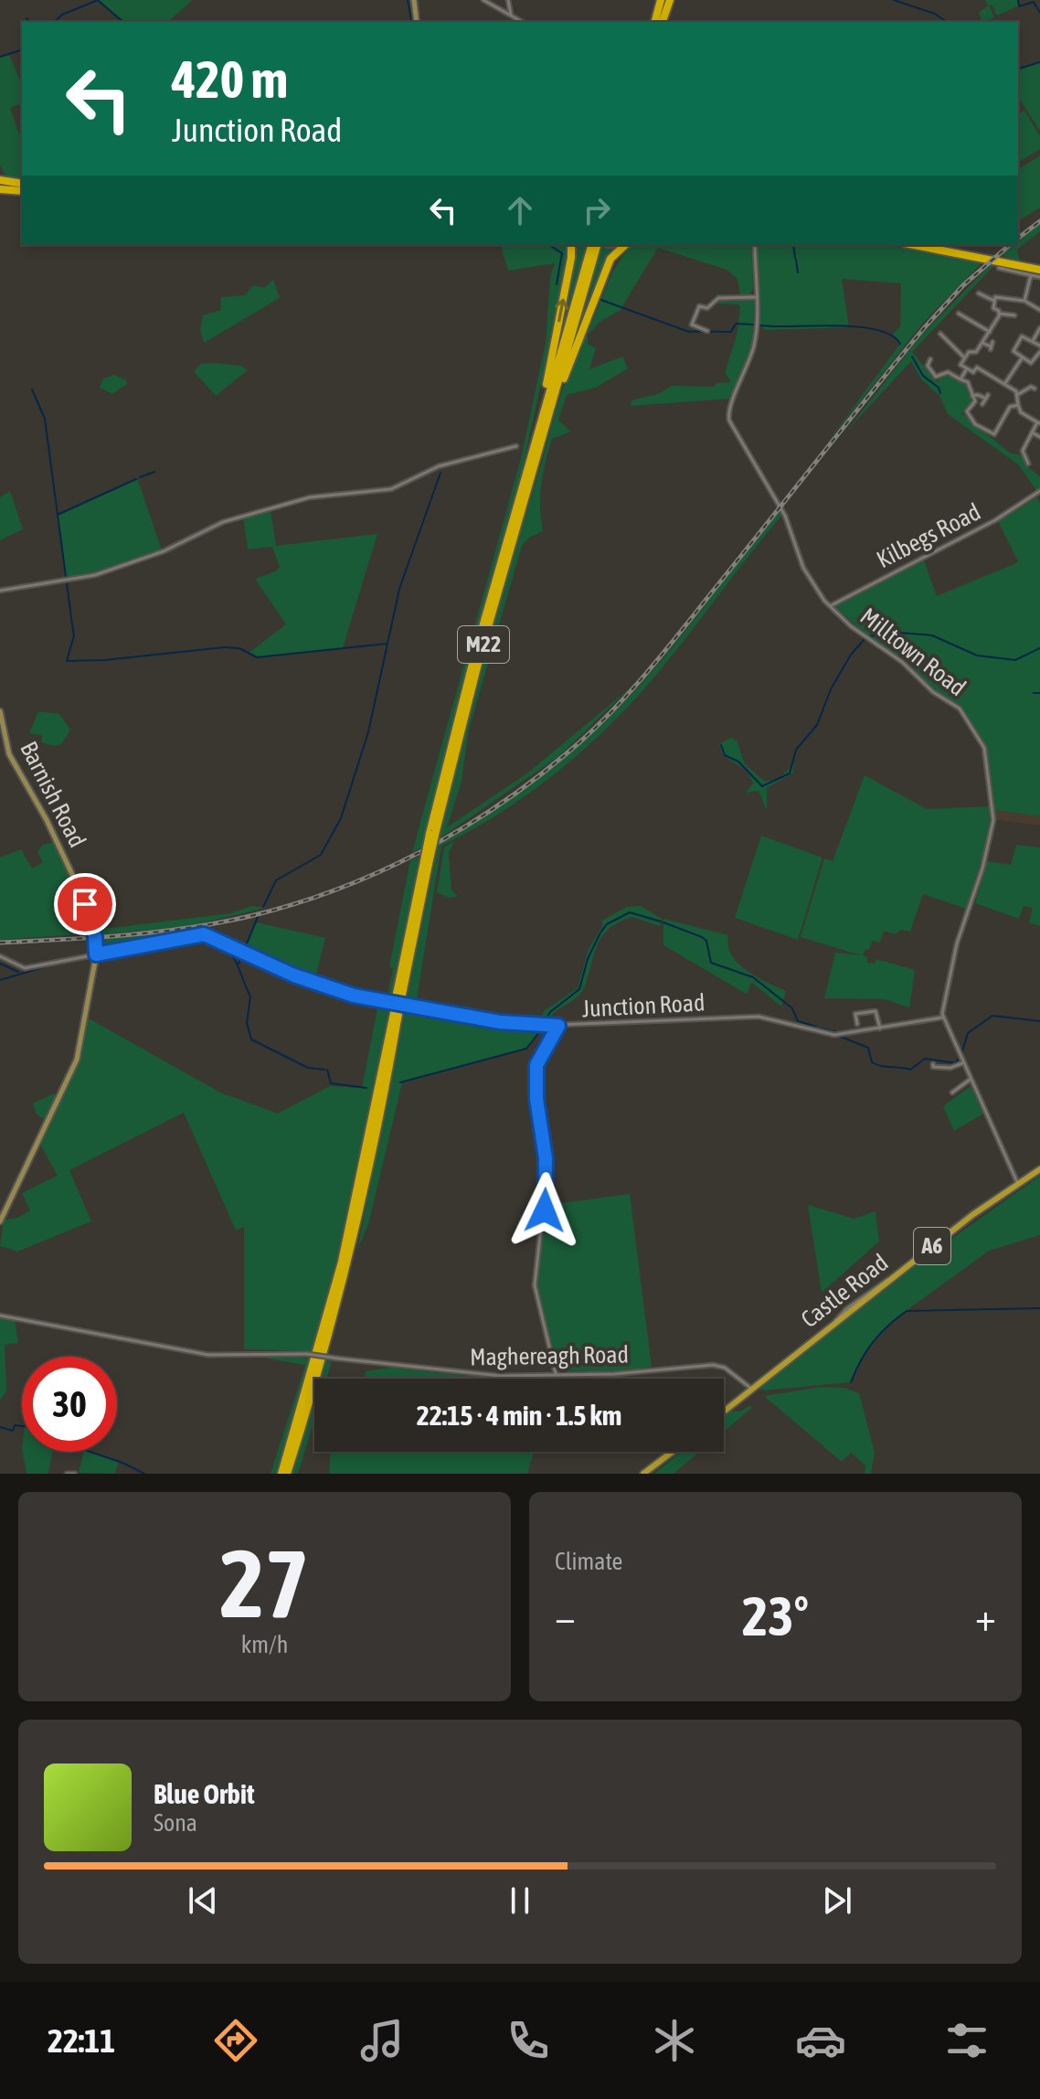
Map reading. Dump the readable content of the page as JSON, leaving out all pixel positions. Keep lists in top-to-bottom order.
{
  "streets": {
    "highway": ["M22"],
    "main road": ["A6", "Castle Road"],
    "street": [
      "Kilbegs Road",
      "Milltown Road",
      "Barnish Road",
      "Junction Road",
      "Maghereagh Road"
    ]
  },
  "crossings": [
    ["Kilbegs Road", "Milltown Road"],
    ["Milltown Road", "Junction Road"],
    ["Barnish Road", "Junction Road"],
    ["Castle Road", "Maghereagh Road"]
  ],
  "page": {
    "turn": ["420 m", "Junction Road"],
    "limit": "30",
    "trip": "22:15 · 4 min · 1.5 km",
    "tile": [
      ["27", "km/h"],
      "Climate"
    ],
    "heat": ["−", "23°", "+"],
    "song": ["Blue Orbit", "Sona"],
    "tabs": "22:11"
  }
}
